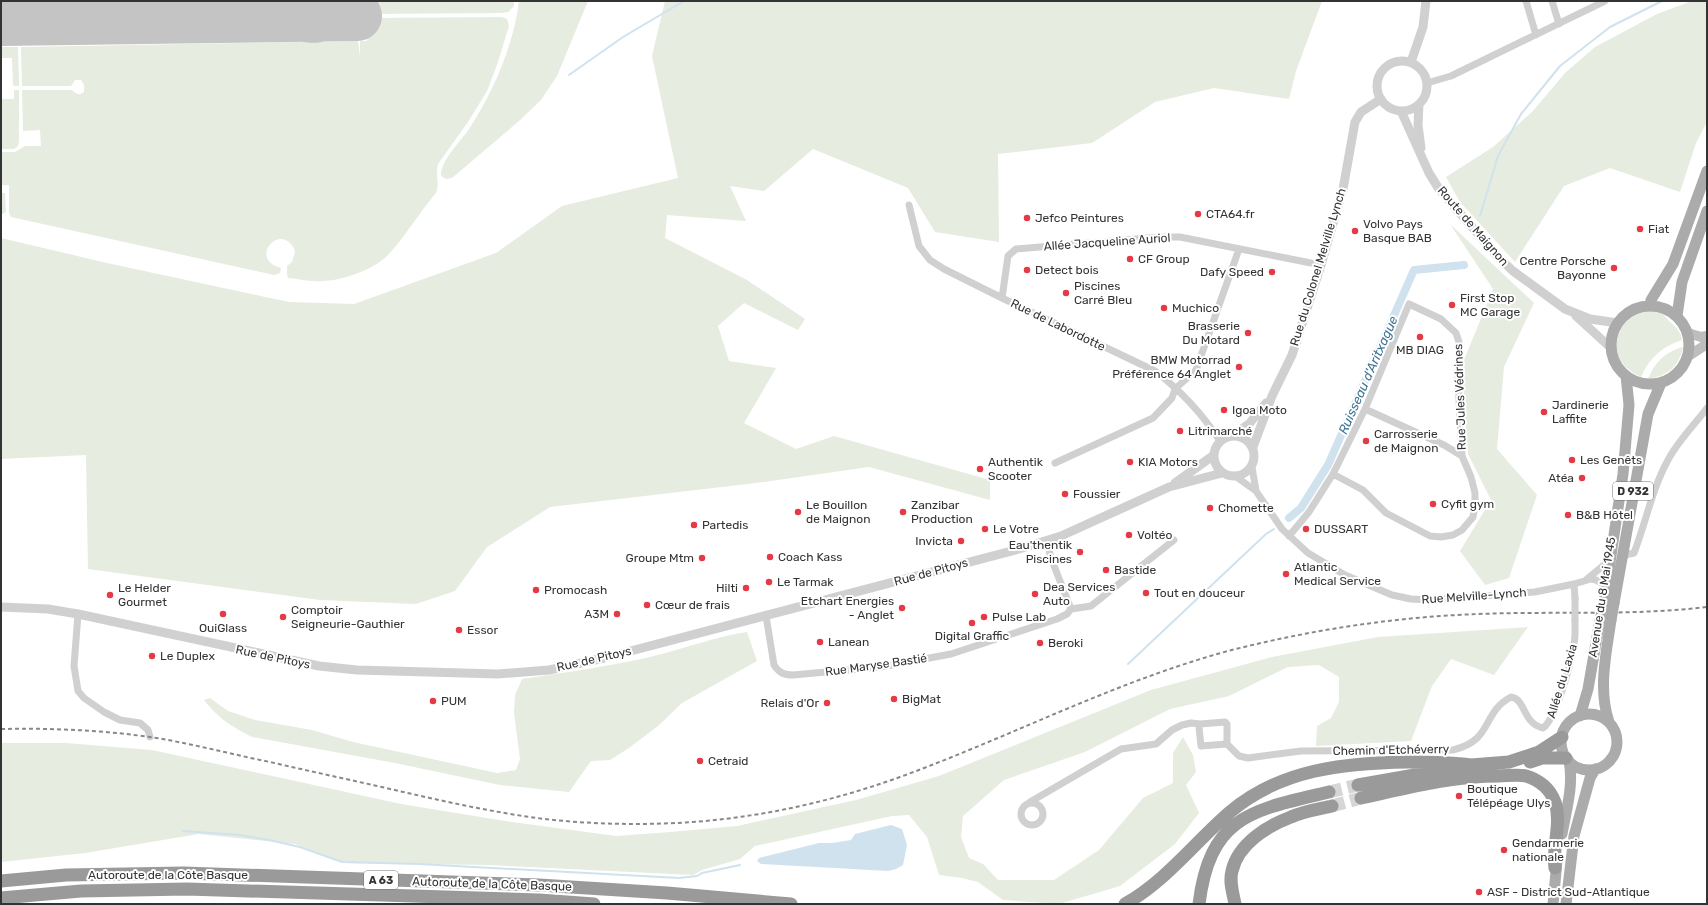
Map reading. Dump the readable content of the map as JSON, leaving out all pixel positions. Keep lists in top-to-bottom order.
{
  "streets": {
    "highway": ["Autoroute de la Côte Basque", "A 63"],
    "main road": ["D 932", "Avenue du 8 Mai 1945"],
    "street": [
      "Route de Maignon",
      "Allée Jacqueline Auriol",
      "Rue du Colonel Melville Lynch",
      "Rue de Labordotte",
      "Rue Jules Védrines",
      "Rue de Pitoys",
      "Rue Melville-Lynch",
      "Rue Maryse Bastié",
      "Allée du Laxia",
      "Chemin d'Etchéverry"
    ]
  },
  "crossings": [
    ["Route de Maignon", "Rue du Colonel Melville Lynch"],
    ["Route de Maignon", "Avenue du 8 Mai 1945"],
    ["Allée Jacqueline Auriol", "Rue du Colonel Melville Lynch"],
    ["Allée Jacqueline Auriol", "Rue de Labordotte"],
    ["Rue du Colonel Melville Lynch", "Rue de Labordotte"],
    ["Rue de Pitoys", "Rue Maryse Bastié"],
    ["Rue Melville-Lynch", "Avenue du 8 Mai 1945"],
    ["Rue Melville-Lynch", "Allée du Laxia"],
    ["Allée du Laxia", "Chemin d'Etchéverry"]
  ],
  "water": ["Ruisseau d'Aritxague"],
  "places": [
    "CTA64.fr",
    "Jefco Peintures",
    "Fiat",
    "Volvo Pays Basque BAB",
    "CF Group",
    "Centre Porsche Bayonne",
    "Detect bois",
    "Dafy Speed",
    "Piscines Carré Bleu",
    "First Stop MC Garage",
    "Muchico",
    "Brasserie Du Motard",
    "MB DIAG",
    "BMW Motorrad Préférence 64 Anglet",
    "Igoa Moto",
    "Jardinerie Laffite",
    "Litrimarché",
    "Carrosserie de Maignon",
    "Les Genêts",
    "KIA Motors",
    "Authentik Scooter",
    "Atéa",
    "Foussier",
    "Cyfit gym",
    "Chomette",
    "Le Bouillon de Maignon",
    "Zanzibar Production",
    "B&B Hôtel",
    "Partedis",
    "Le Votre",
    "DUSSART",
    "Voltéo",
    "Invicta",
    "Eau'thentik Piscines",
    "Coach Kass",
    "Groupe Mtm",
    "Bastide",
    "Atlantic Medical Service",
    "Le Tarmak",
    "Hilti",
    "Promocash",
    "Tout en douceur",
    "Dea Services Auto",
    "Le Helder Gourmet",
    "Cœur de frais",
    "Etchart Energies - Anglet",
    "OuiGlass",
    "A3M",
    "Comptoir Seigneurie-Gauthier",
    "Pulse Lab",
    "Digital Graffic",
    "Essor",
    "Lanean",
    "Beroki",
    "Le Duplex",
    "BigMat",
    "PUM",
    "Relais d'Or",
    "Cetraid",
    "Boutique Télépéage Ulys",
    "Gendarmerie nationale",
    "ASF - District Sud-Atlantique"
  ]
}
